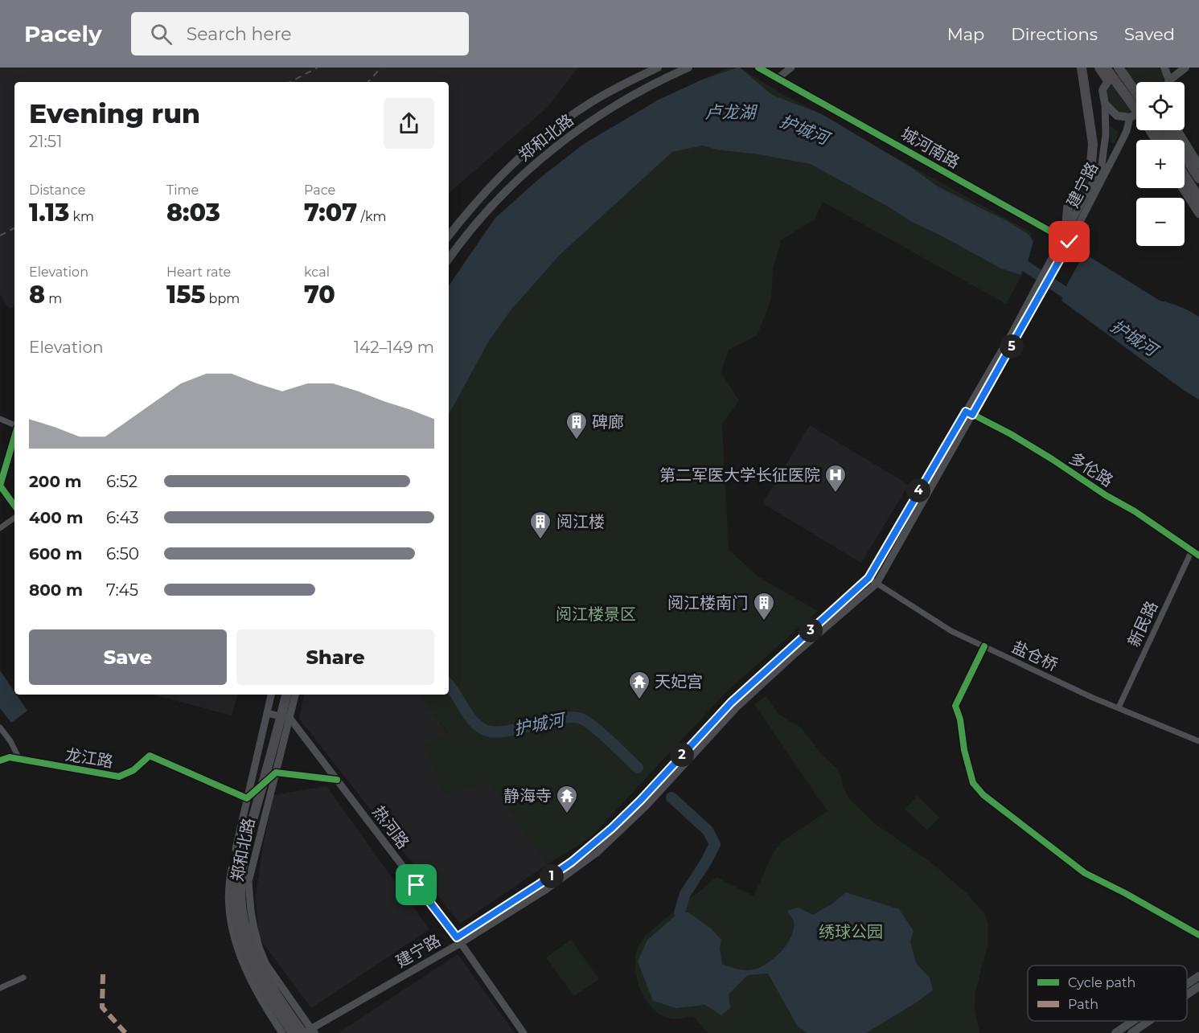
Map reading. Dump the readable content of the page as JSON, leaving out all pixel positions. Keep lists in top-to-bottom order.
{
  "streets": {
    "main road": [
      "郑和北路",
      "城河南路",
      "建宁路",
      "龙江路",
      "热河路"
    ],
    "street": ["多伦路", "新民路", "盐仓桥"]
  },
  "crossings": [
    ["郑和北路", "建宁路"],
    ["郑和北路", "龙江路"],
    ["郑和北路", "热河路"],
    ["城河南路", "建宁路"],
    ["建宁路", "多伦路"],
    ["建宁路", "盐仓桥"],
    ["建宁路", "热河路"],
    ["多伦路", "新民路"],
    ["新民路", "盐仓桥"]
  ],
  "water": ["卢龙湖", "护城河"],
  "parks": ["阅江楼景区", "绣球公园"],
  "places": {
    "building": ["碑廊", "阅江楼", "阅江楼南门"],
    "hospital": ["第二军医大学长征医院"],
    "temple": ["天妃宫", "静海寺"]
  },
  "legend": ["Cycle path", "Path"],
  "page": {
    "header": "Pacely",
    "search": "Search here",
    "nav": ["Map", "Directions", "Saved"],
    "map_buttons": ["+", "−"],
    "heading": ["Evening run", "21:51"],
    "stats": [
      ["Distance", "1.13 km"],
      ["Time", "8:03"],
      ["Pace", "7:07 /km"],
      ["Elevation", "8 m"],
      ["Heart rate", "155 bpm"],
      ["kcal", "70"]
    ],
    "chart": ["Elevation", "142–149 m"],
    "pins": [
      "5",
      "4",
      "3",
      "2",
      "1"
    ],
    "list": [
      {
        "name": "200 m",
        "note": "6:52"
      },
      {
        "name": "400 m",
        "note": "6:43"
      },
      {
        "name": "600 m",
        "note": "6:50"
      },
      {
        "name": "800 m",
        "note": "7:45"
      }
    ],
    "buttons": ["Save", "Share"]
  }
}
